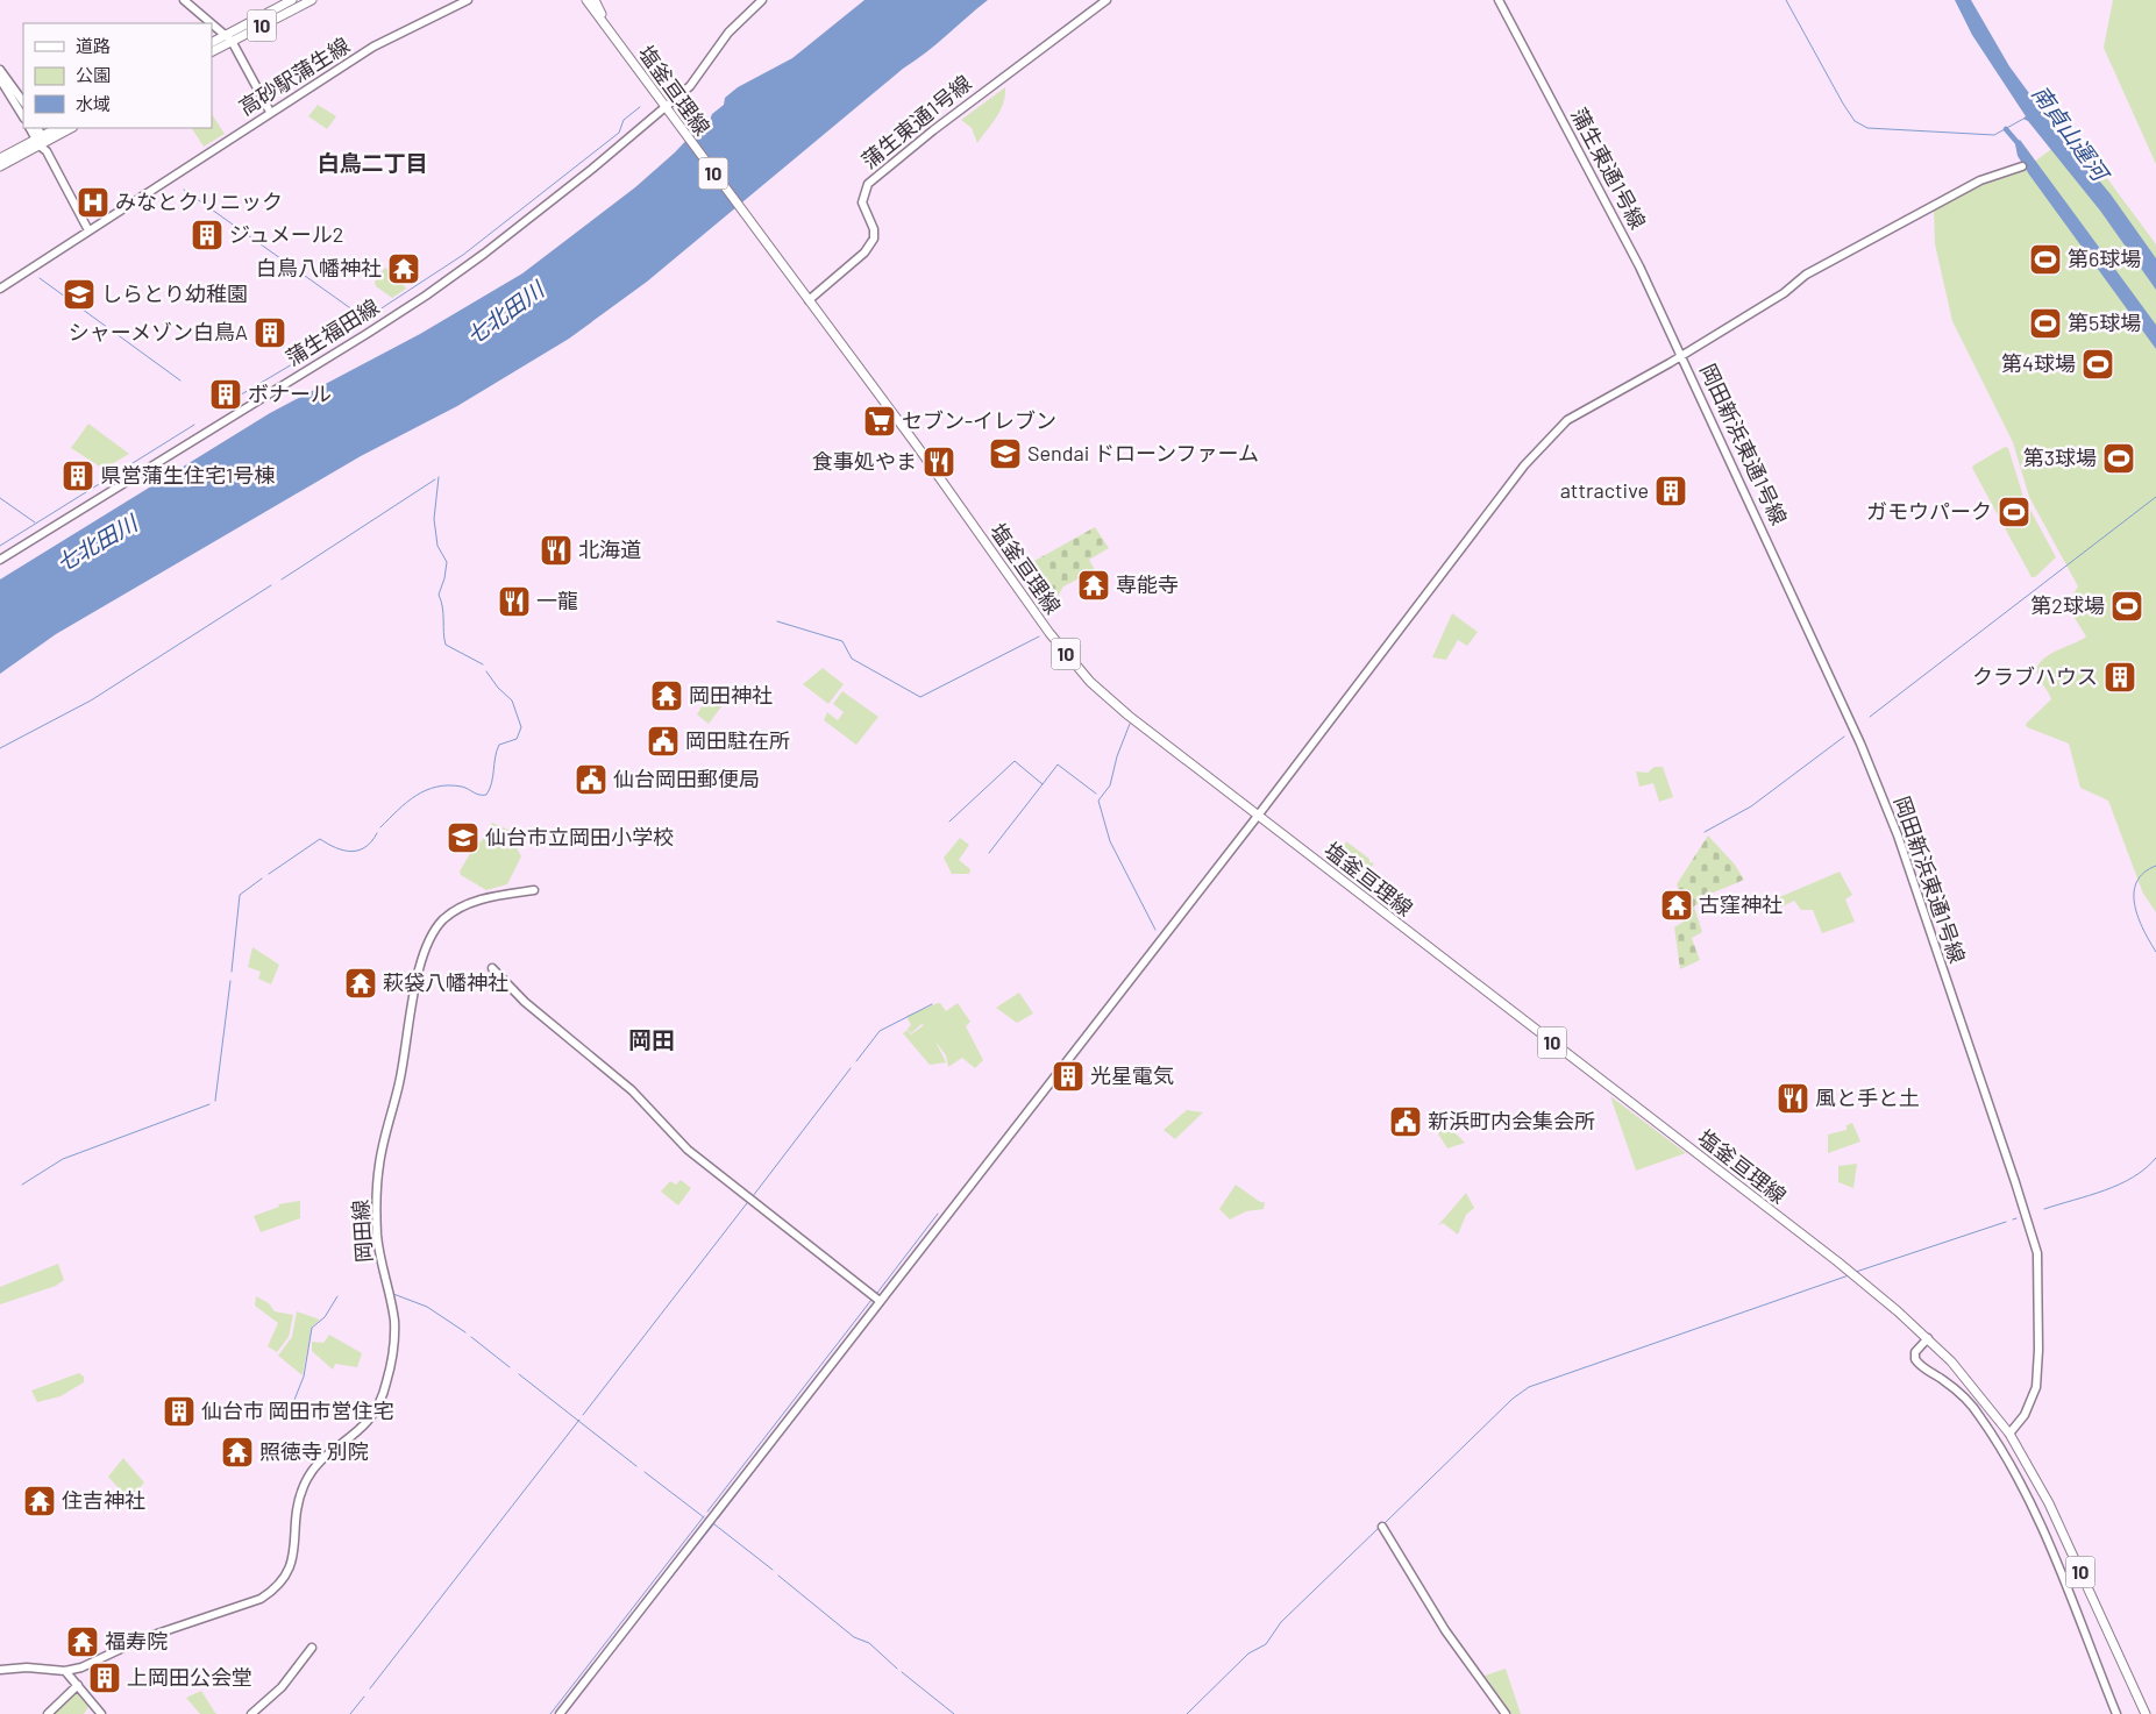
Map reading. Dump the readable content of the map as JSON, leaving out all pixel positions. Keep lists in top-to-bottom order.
{
  "streets": {
    "main road": ["10", "塩釜亘理線"],
    "street": [
      "高砂駅蒲生線",
      "蒲生東通1号線",
      "蒲生福田線",
      "岡田新浜東通1号線",
      "岡田線"
    ]
  },
  "crossings": [
    ["塩釜亘理線", "蒲生東通1号線"],
    ["塩釜亘理線", "蒲生福田線"],
    ["塩釜亘理線", "岡田新浜東通1号線"],
    ["蒲生東通1号線", "岡田新浜東通1号線"]
  ],
  "districts": ["白鳥二丁目", "岡田"],
  "water": ["南貞山運河", "七北田川"],
  "places": {
    "hospital": ["みなとクリニック"],
    "building": [
      "ジュメール2",
      "シャーメゾン白鳥A",
      "ボナール",
      "県営蒲生住宅1号棟",
      "attractive",
      "クラブハウス",
      "光星電気",
      "仙台市 岡田市営住宅",
      "上岡田公会堂"
    ],
    "sports": [
      "第6球場",
      "第5球場",
      "第4球場",
      "第3球場",
      "ガモウパーク",
      "第2球場"
    ],
    "temple": [
      "白鳥八幡神社",
      "専能寺",
      "岡田神社",
      "古窪神社",
      "萩袋八幡神社",
      "照徳寺 別院",
      "住吉神社",
      "福寿院"
    ],
    "school or university": ["しらとり幼稚園", "Sendai ドローンファーム", "仙台市立岡田小学校"],
    "supermarket": ["セブン-イレブン"],
    "restaurant": [
      "食事処やま",
      "北海道",
      "一龍",
      "風と手と土"
    ],
    "public building": ["岡田駐在所", "仙台岡田郵便局", "新浜町内会集会所"]
  },
  "legend": ["道路", "公園", "水域"]
}
